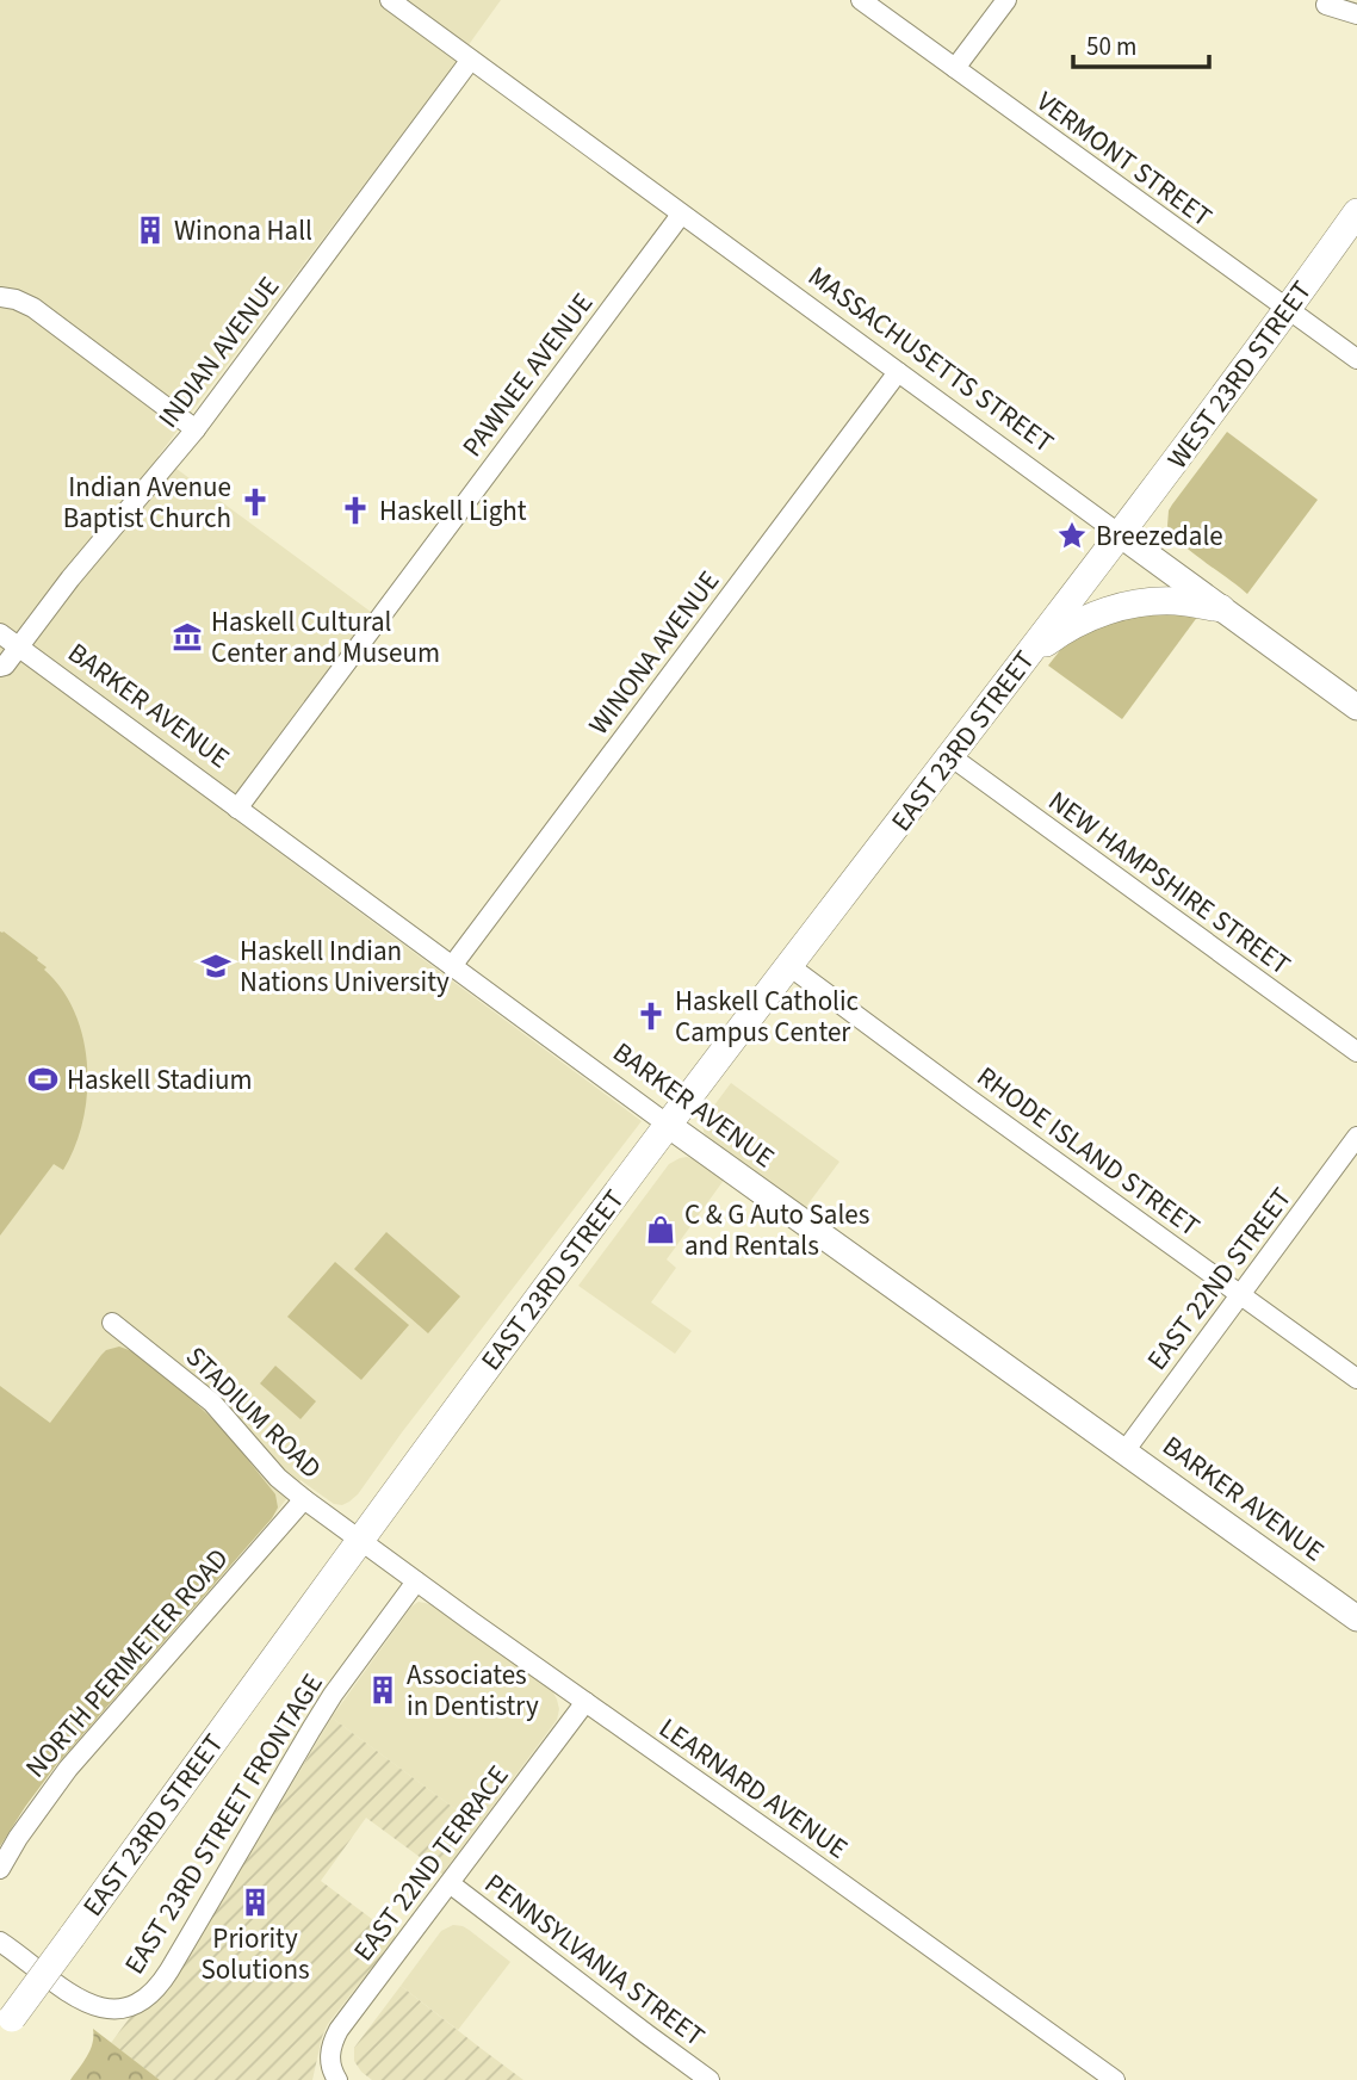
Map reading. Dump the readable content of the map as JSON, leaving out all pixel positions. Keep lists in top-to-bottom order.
{
  "streets": {
    "main road": ["WEST 23RD STREET", "EAST 23RD STREET"],
    "street": [
      "VERMONT STREET",
      "INDIAN AVENUE",
      "MASSACHUSETTS STREET",
      "PAWNEE AVENUE",
      "WINONA AVENUE",
      "BARKER AVENUE",
      "NEW HAMPSHIRE STREET",
      "RHODE ISLAND STREET",
      "EAST 22ND STREET",
      "STADIUM ROAD",
      "NORTH PERIMETER ROAD",
      "LEARNARD AVENUE",
      "EAST 23RD STREET FRONTAGE",
      "EAST 22ND TERRACE",
      "PENNSYLVANIA STREET"
    ]
  },
  "crossings": [
    ["VERMONT STREET", "WEST 23RD STREET"],
    ["INDIAN AVENUE", "MASSACHUSETTS STREET"],
    ["INDIAN AVENUE", "BARKER AVENUE"],
    ["MASSACHUSETTS STREET", "PAWNEE AVENUE"],
    ["MASSACHUSETTS STREET", "WEST 23RD STREET"],
    ["MASSACHUSETTS STREET", "WINONA AVENUE"],
    ["MASSACHUSETTS STREET", "EAST 23RD STREET"],
    ["PAWNEE AVENUE", "BARKER AVENUE"],
    ["WEST 23RD STREET", "EAST 23RD STREET"],
    ["WINONA AVENUE", "BARKER AVENUE"],
    ["BARKER AVENUE", "EAST 23RD STREET"],
    ["BARKER AVENUE", "EAST 22ND STREET"],
    ["EAST 23RD STREET", "NEW HAMPSHIRE STREET"],
    ["EAST 23RD STREET", "RHODE ISLAND STREET"],
    ["EAST 23RD STREET", "STADIUM ROAD"],
    ["EAST 23RD STREET", "LEARNARD AVENUE"],
    ["RHODE ISLAND STREET", "EAST 22ND STREET"],
    ["STADIUM ROAD", "NORTH PERIMETER ROAD"],
    ["STADIUM ROAD", "LEARNARD AVENUE"],
    ["LEARNARD AVENUE", "EAST 23RD STREET FRONTAGE"],
    ["LEARNARD AVENUE", "EAST 22ND TERRACE"],
    ["EAST 22ND TERRACE", "PENNSYLVANIA STREET"]
  ],
  "places": {
    "building": ["Winona Hall", "Associates in Dentistry", "Priority Solutions"],
    "church": ["Indian Avenue Baptist Church", "Haskell Light", "Haskell Catholic Campus Center"],
    "place": ["Breezedale"],
    "museum": ["Haskell Cultural Center and Museum"],
    "school or university": ["Haskell Indian Nations University"],
    "sports": ["Haskell Stadium"],
    "shop": ["C & G Auto Sales and Rentals"]
  },
  "scale_bar": "50 m"
}
